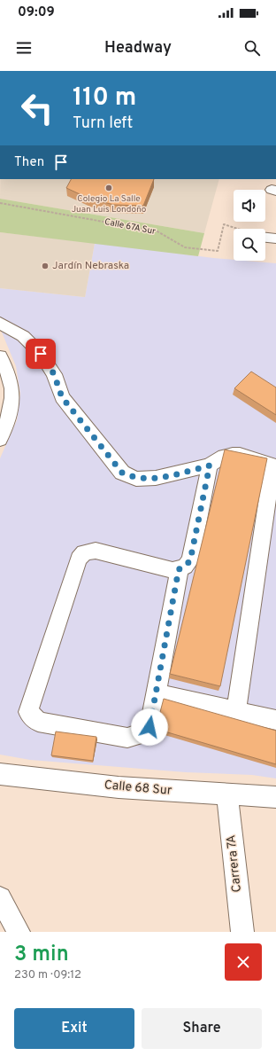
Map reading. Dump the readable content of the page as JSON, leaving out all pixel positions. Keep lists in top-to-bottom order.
{
  "streets": {
    "street": ["Calle 68 Sur", "Carrera 7A"],
    "path": ["Calle 67A Sur"]
  },
  "crossings": [
    ["Calle 68 Sur", "Carrera 7A"]
  ],
  "places": ["Colegio La Salle Juan Luis Londoño", "Jardín Nebraska"],
  "page": {
    "status": "09:09",
    "header": "Headway",
    "turn": ["110 m", "Turn left"],
    "then": "Then",
    "heading": ["3 min", "230 m · 09:12"],
    "buttons": ["Exit", "Share"]
  }
}
